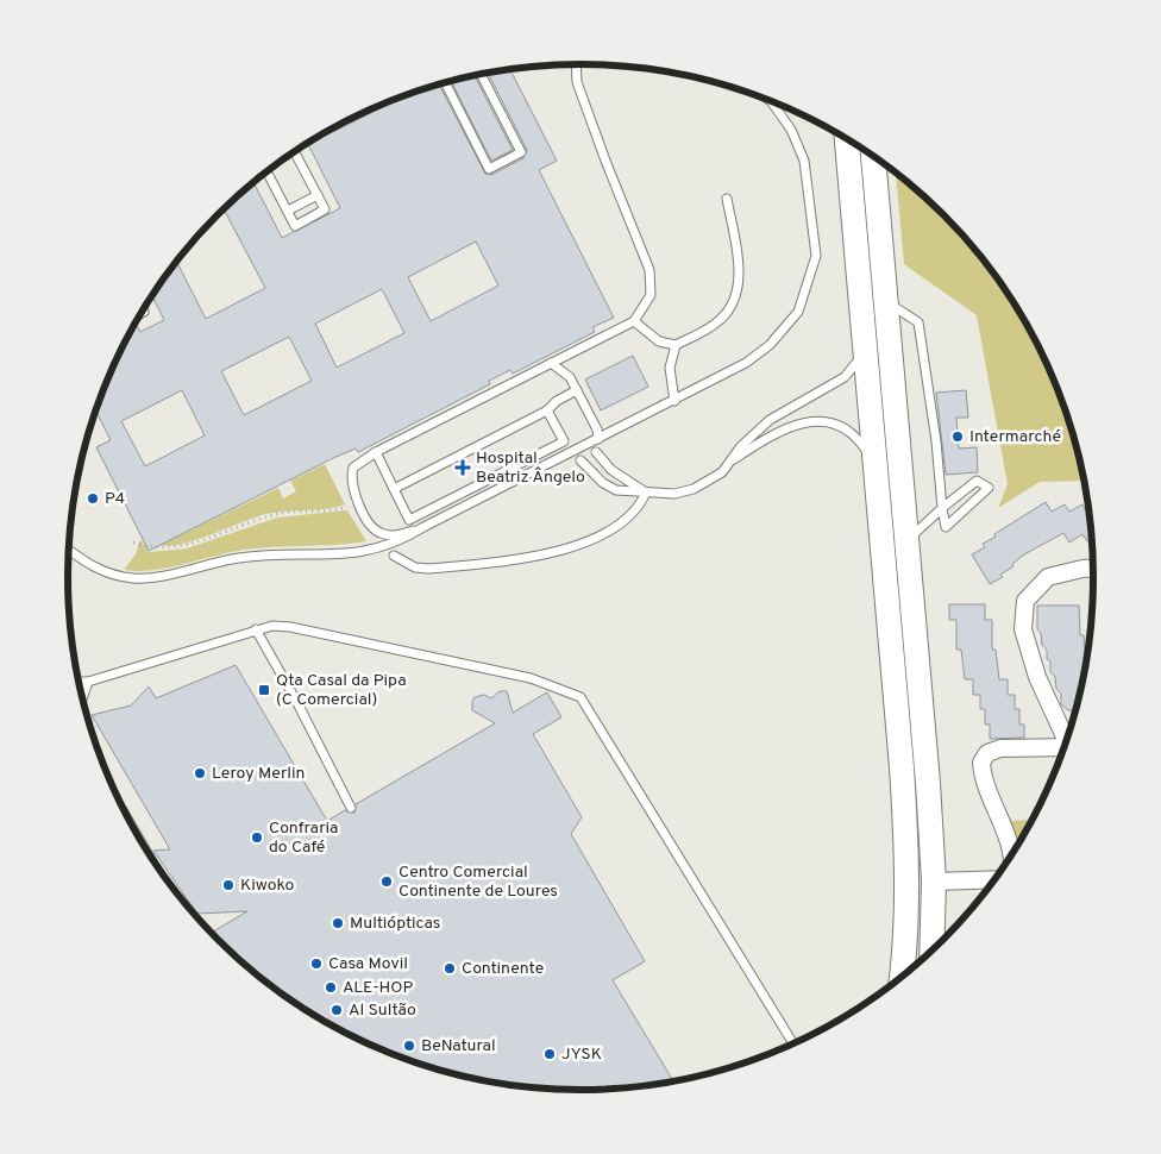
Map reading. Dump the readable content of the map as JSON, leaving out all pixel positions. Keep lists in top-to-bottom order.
{
  "places": {
    "other": [
      "Intermarché",
      "P4",
      "Leroy Merlin",
      "Confraria do Café",
      "Centro Comercial Continente de Loures",
      "Kiwoko",
      "Multiópticas",
      "Casa Movil",
      "Continente",
      "ALE-HOP",
      "Al Sultão",
      "BeNatural",
      "JYSK"
    ],
    "health": ["Hospital Beatriz Ângelo"],
    "transit": ["Qta Casal da Pipa (C Comercial)"]
  }
}
